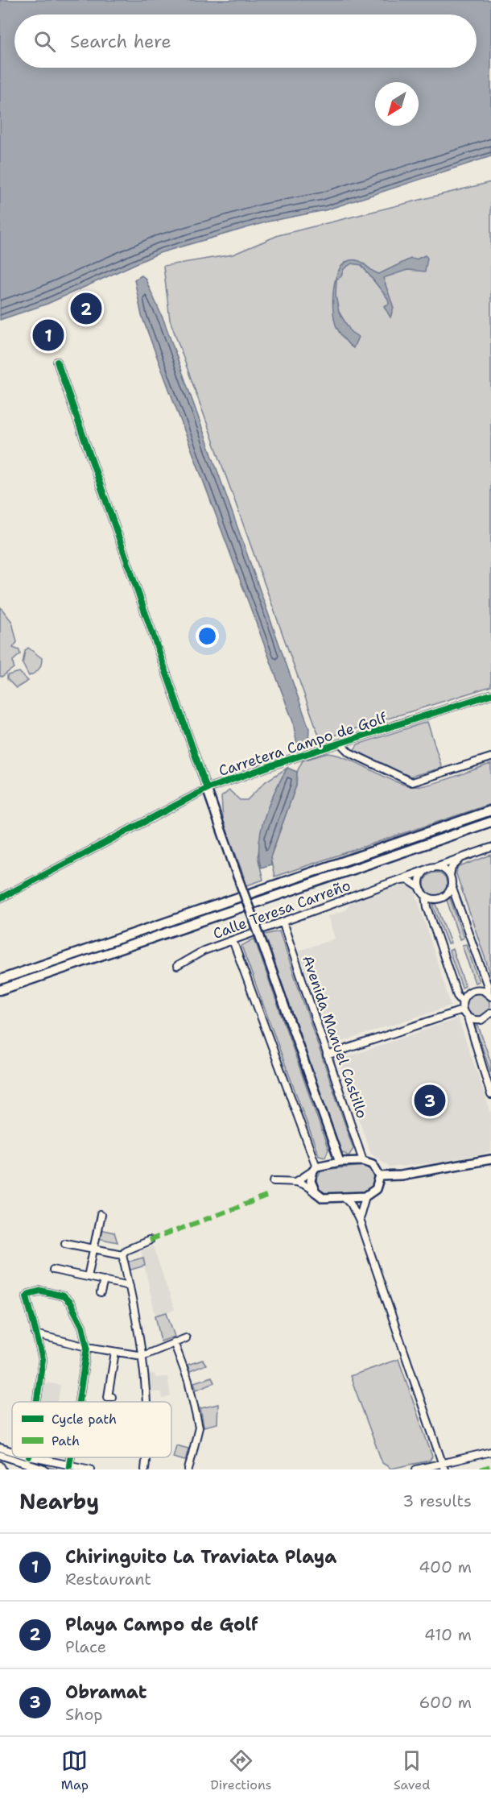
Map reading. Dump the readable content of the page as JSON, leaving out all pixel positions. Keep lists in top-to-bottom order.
{
  "streets": {
    "street": ["Carretera Campo de Golf", "Calle Teresa Carreño", "Avenida Manuel Castillo"]
  },
  "crossings": [
    ["Calle Teresa Carreño", "Avenida Manuel Castillo"]
  ],
  "legend": ["Cycle path", "Path"],
  "north": "bottom left",
  "page": {
    "search": "Search here",
    "pins": ["2", "1", "3"],
    "heading": ["Nearby", "3 results"],
    "list": [
      {
        "mark": "1",
        "name": "Chiringuito La Traviata Playa",
        "note": "Restaurant",
        "value": "400 m"
      },
      {
        "mark": "2",
        "name": "Playa Campo de Golf",
        "note": "Place",
        "value": "410 m"
      },
      {
        "mark": "3",
        "name": "Obramat",
        "note": "Shop",
        "value": "600 m"
      }
    ],
    "nav": ["Map", "Directions", "Saved"]
  }
}
